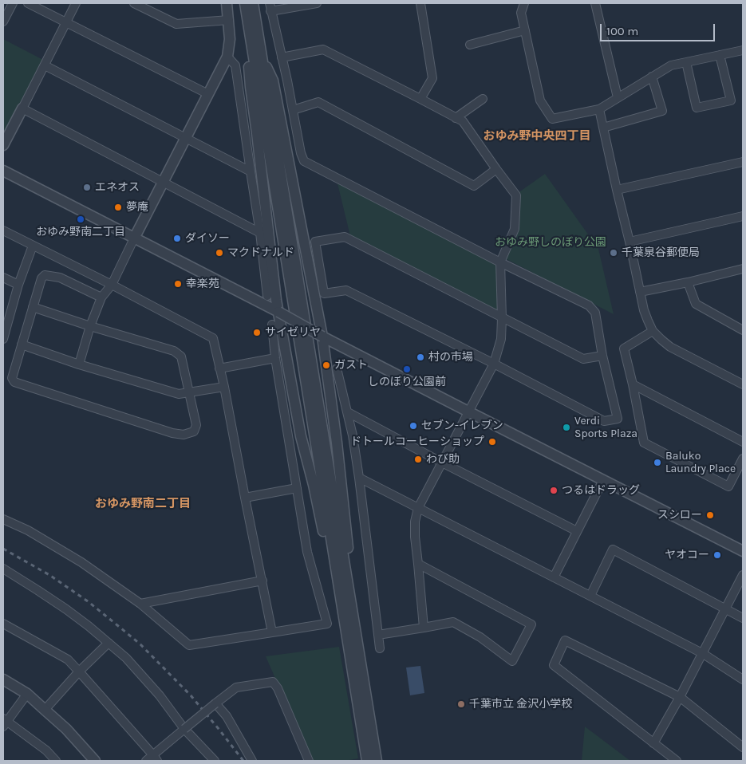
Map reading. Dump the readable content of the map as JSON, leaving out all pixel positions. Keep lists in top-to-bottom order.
{
  "districts": ["おゆみ野中央四丁目", "おゆみ野南二丁目"],
  "parks": ["おゆみ野しのぼり公園"],
  "places": [
    "エネオス",
    "夢庵",
    "おゆみ野南二丁目",
    "ダイソー",
    "マクドナルド",
    "千葉泉谷郵便局",
    "幸楽苑",
    "サイゼリヤ",
    "村の市場",
    "ガスト",
    "しのぼり公園前",
    "セブン-イレブン",
    "Verdi Sports Plaza",
    "ドトールコーヒーショップ",
    "わび助",
    "Baluko Laundry Place",
    "つるはドラッグ",
    "スシロー",
    "ヤオコー",
    "千葉市立 金沢小学校"
  ],
  "scale_bar": "100 m"
}
